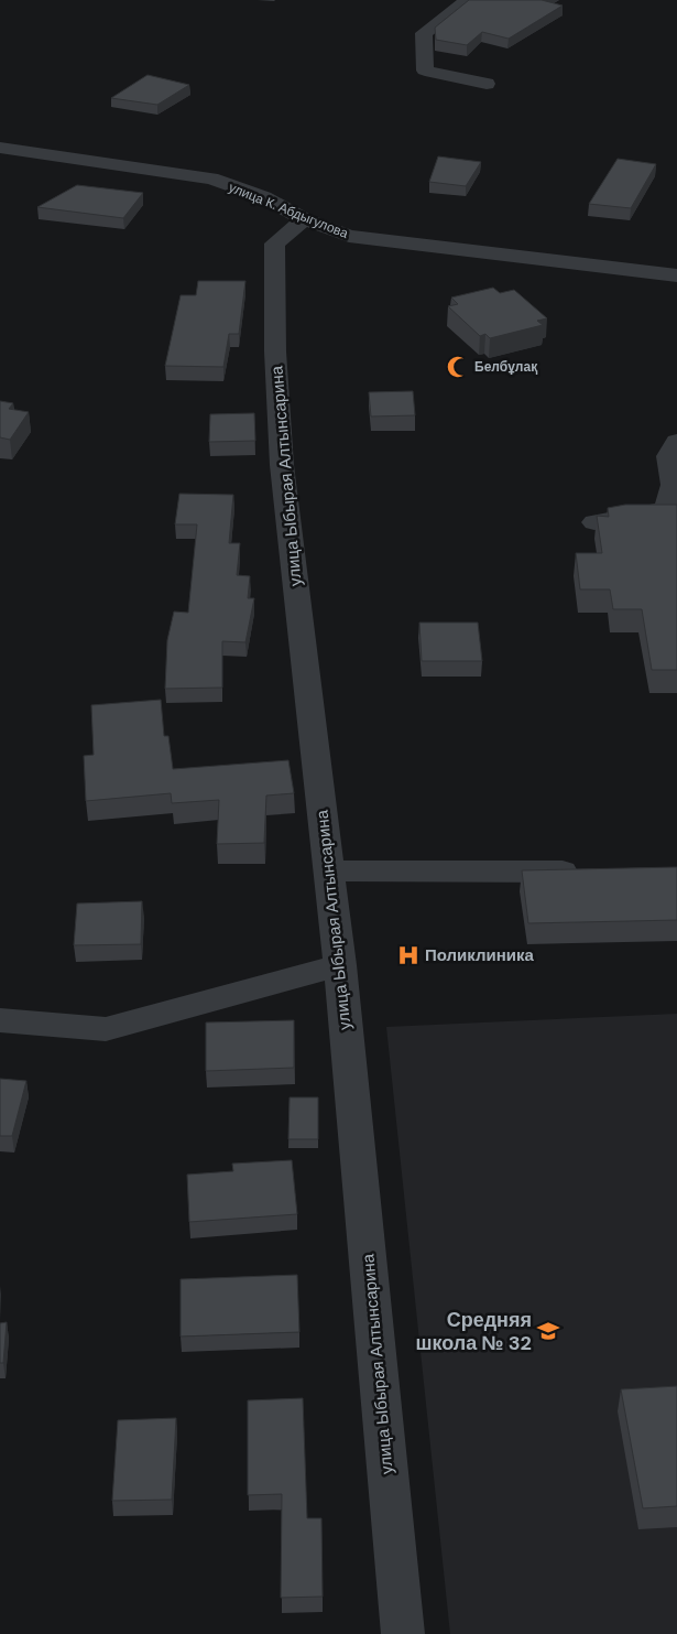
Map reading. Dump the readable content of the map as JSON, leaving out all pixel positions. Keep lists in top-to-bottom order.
{
  "streets": {
    "street": ["улица К. Абдыгулова", "улица Ыбырая Алтынсарина"]
  },
  "crossings": [
    ["улица К. Абдыгулова", "улица Ыбырая Алтынсарина"]
  ],
  "places": {
    "mosque": ["Белбұлақ"],
    "hospital": ["Поликлиника"],
    "school or university": ["Средняя школа № 32"]
  }
}
